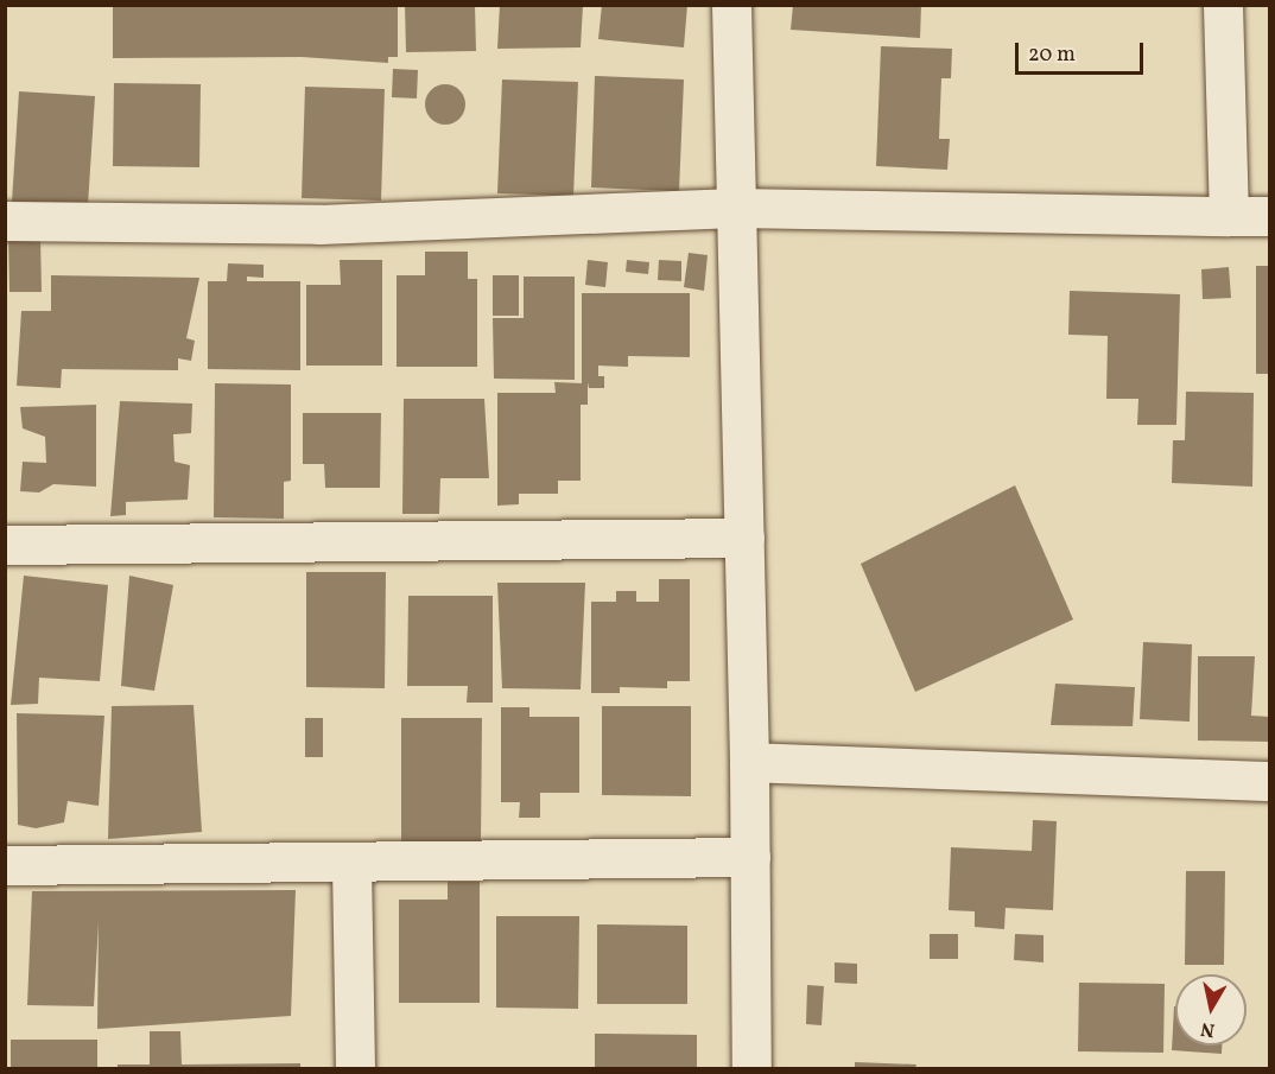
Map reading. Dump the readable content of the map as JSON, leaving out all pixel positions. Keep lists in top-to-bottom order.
{
  "scale_bar": "20 m",
  "north": "bottom"
}
